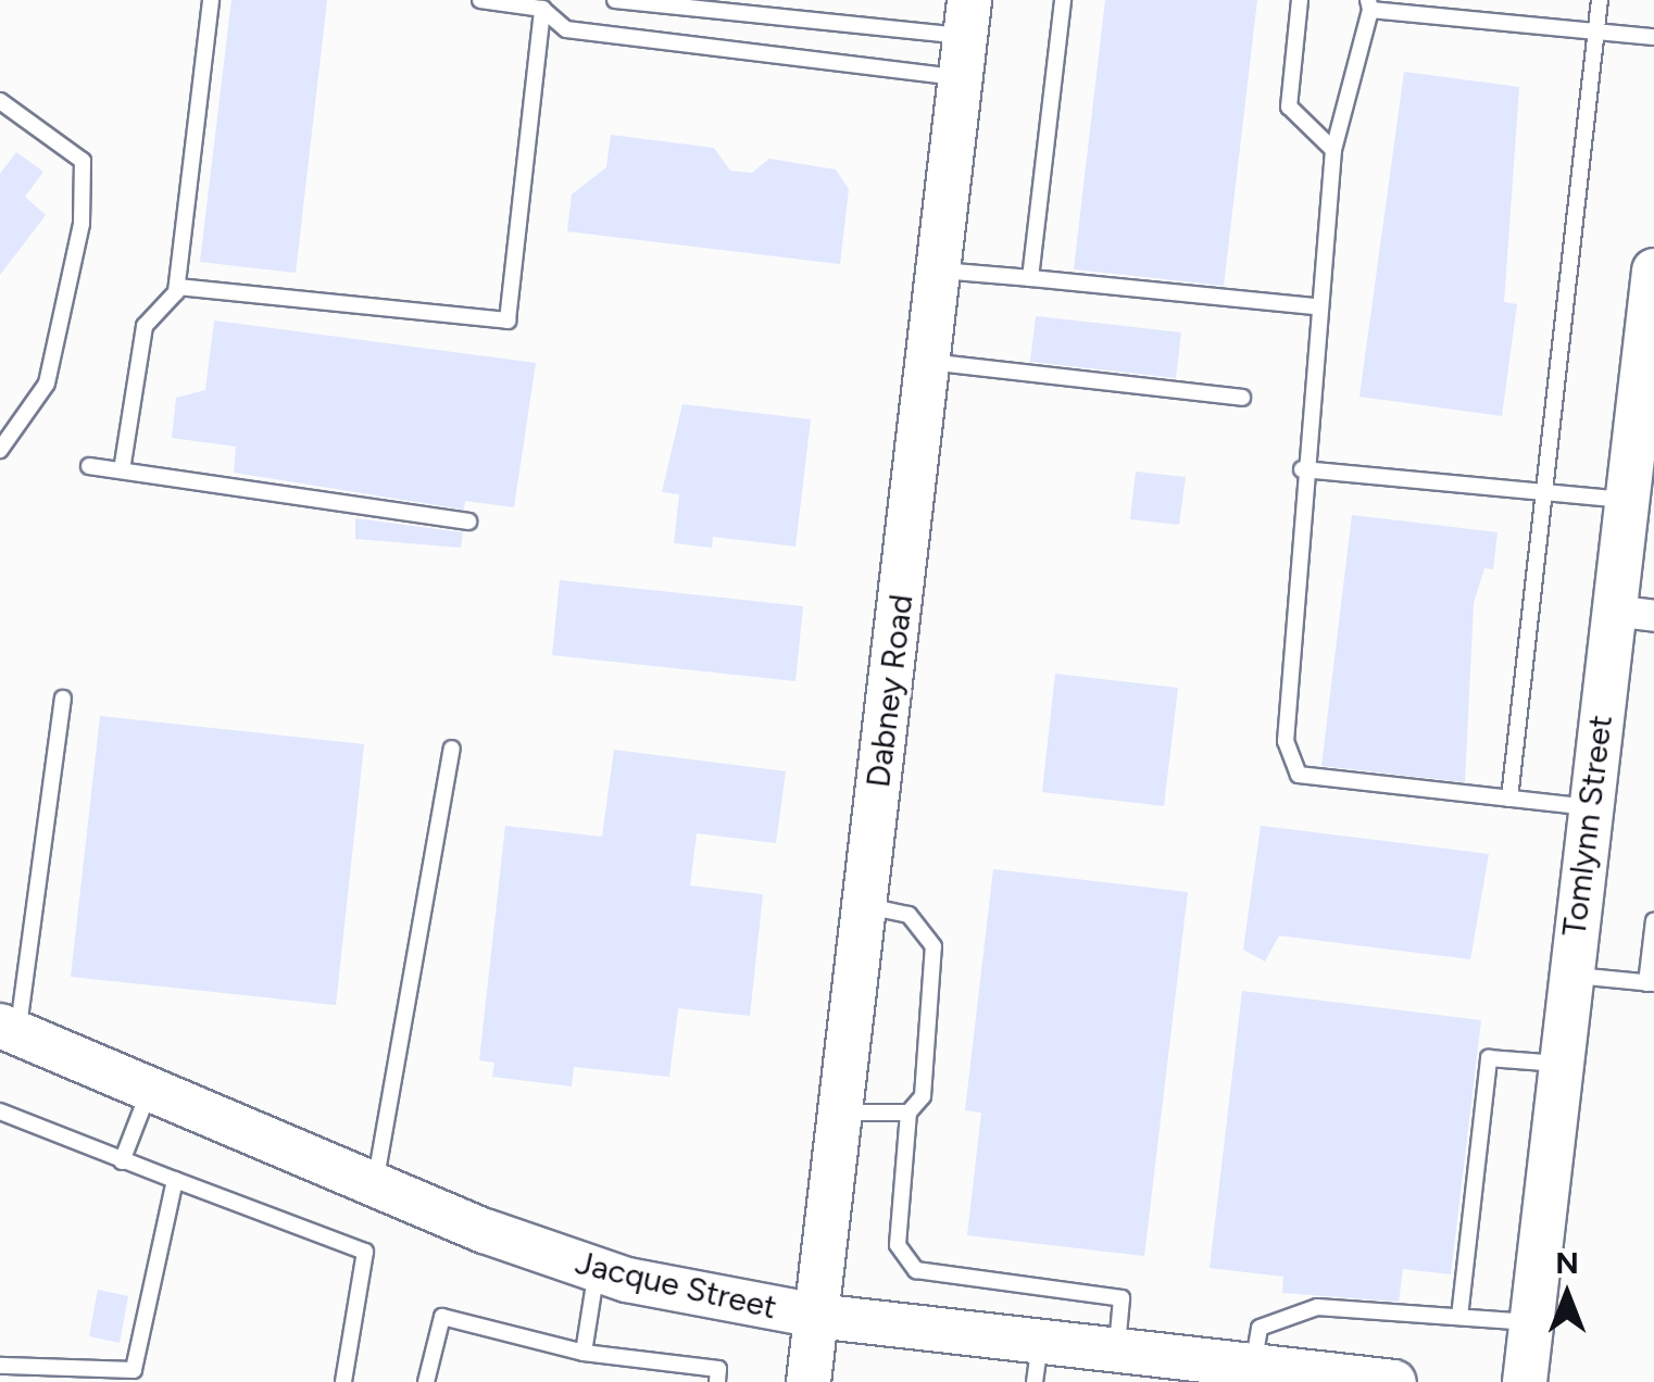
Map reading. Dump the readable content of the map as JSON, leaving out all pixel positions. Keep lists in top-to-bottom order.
{
  "streets": {
    "street": ["Dabney Road", "Tomlynn Street", "Jacque Street"]
  },
  "crossings": [
    ["Dabney Road", "Jacque Street"]
  ],
  "north": "top"
}
